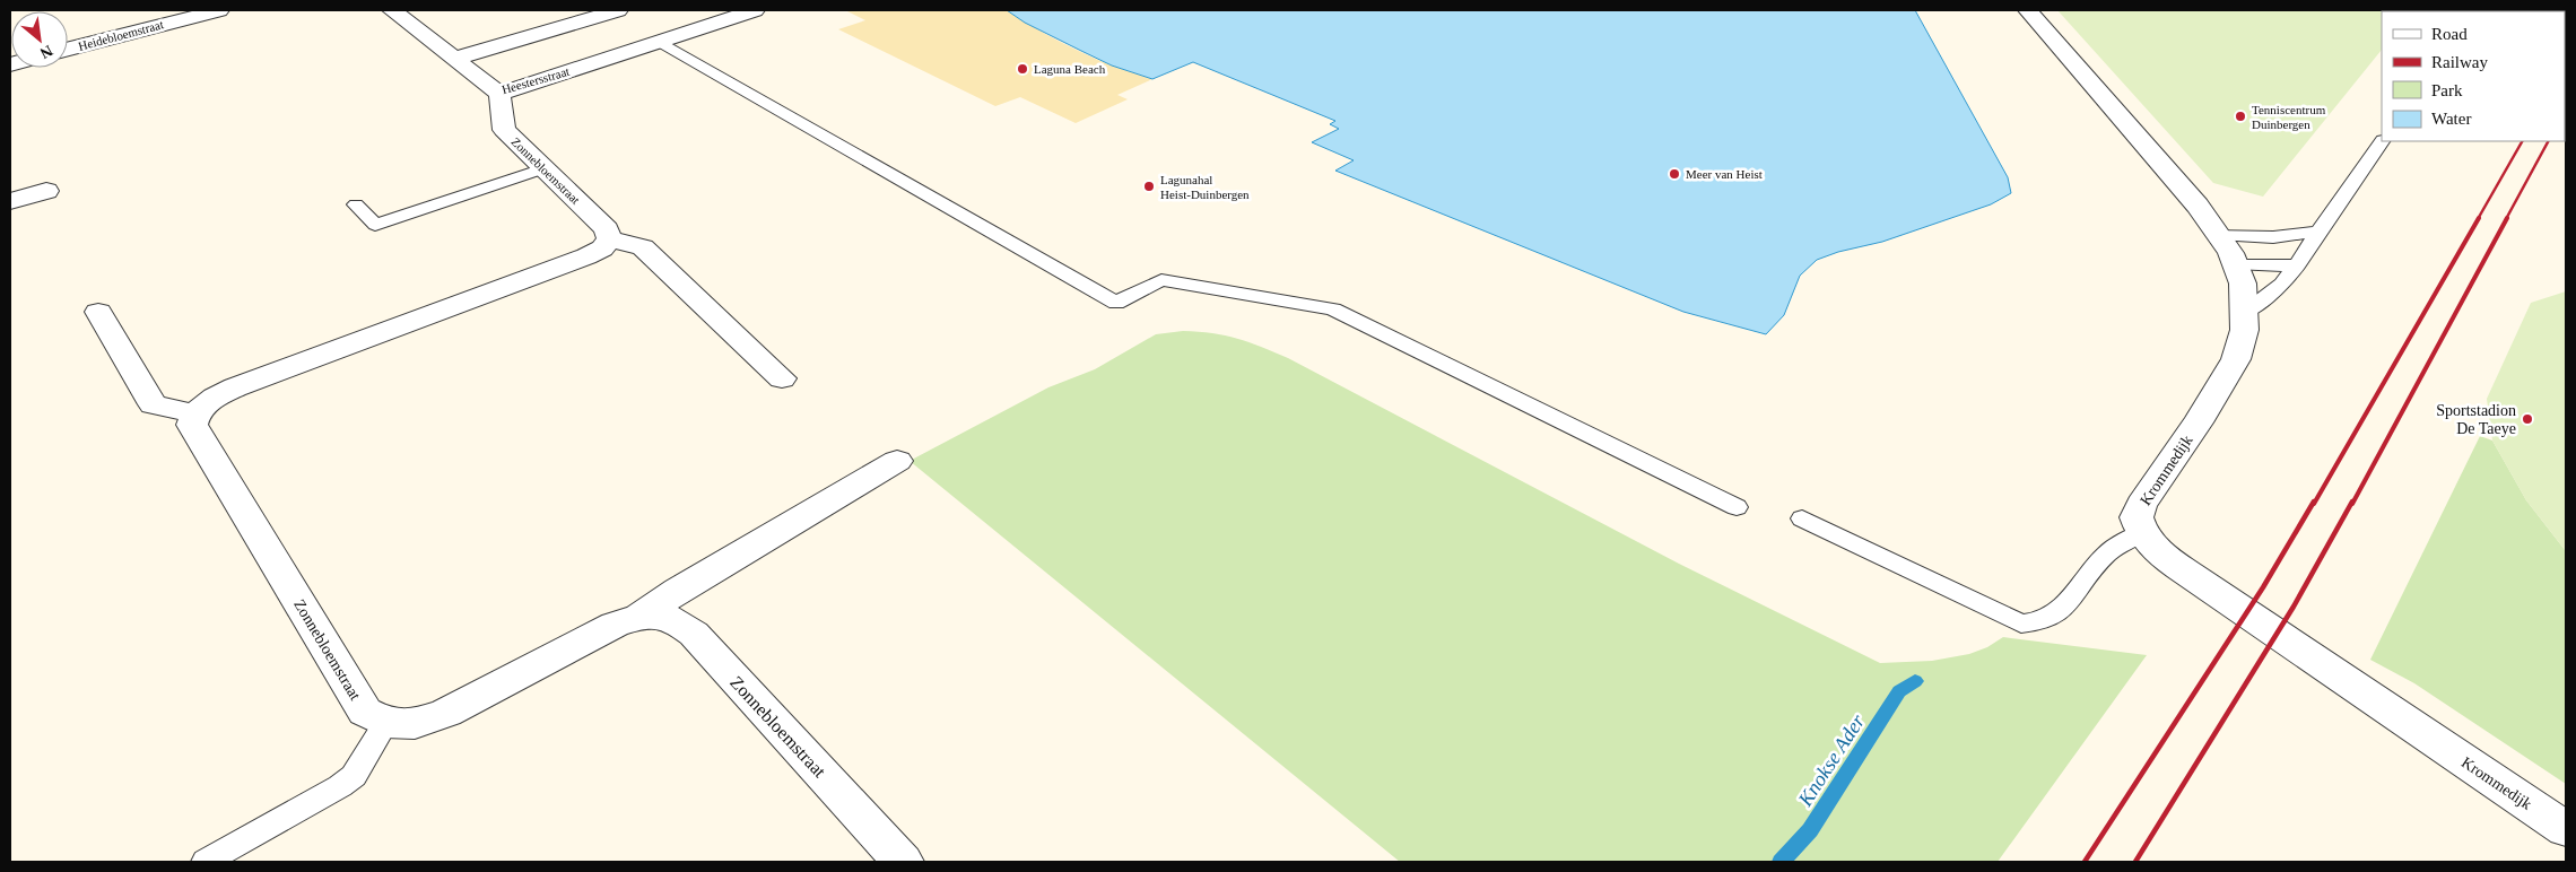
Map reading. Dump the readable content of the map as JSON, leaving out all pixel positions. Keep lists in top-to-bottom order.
{
  "streets": {
    "street": [
      "Heidebloemstraat",
      "Heestersstraat",
      "Zonnebloemstraat",
      "Krommedijk"
    ]
  },
  "crossings": [
    ["Heestersstraat", "Zonnebloemstraat"]
  ],
  "water": ["Knokse Ader"],
  "places": [
    "Laguna Beach",
    "Tenniscentrum Duinbergen",
    "Meer van Heist",
    "Lagunahal Heist-Duinbergen",
    "Sportstadion De Taeye"
  ],
  "legend": [
    "Road",
    "Railway",
    "Park",
    "Water"
  ],
  "north": "bottom right"
}
